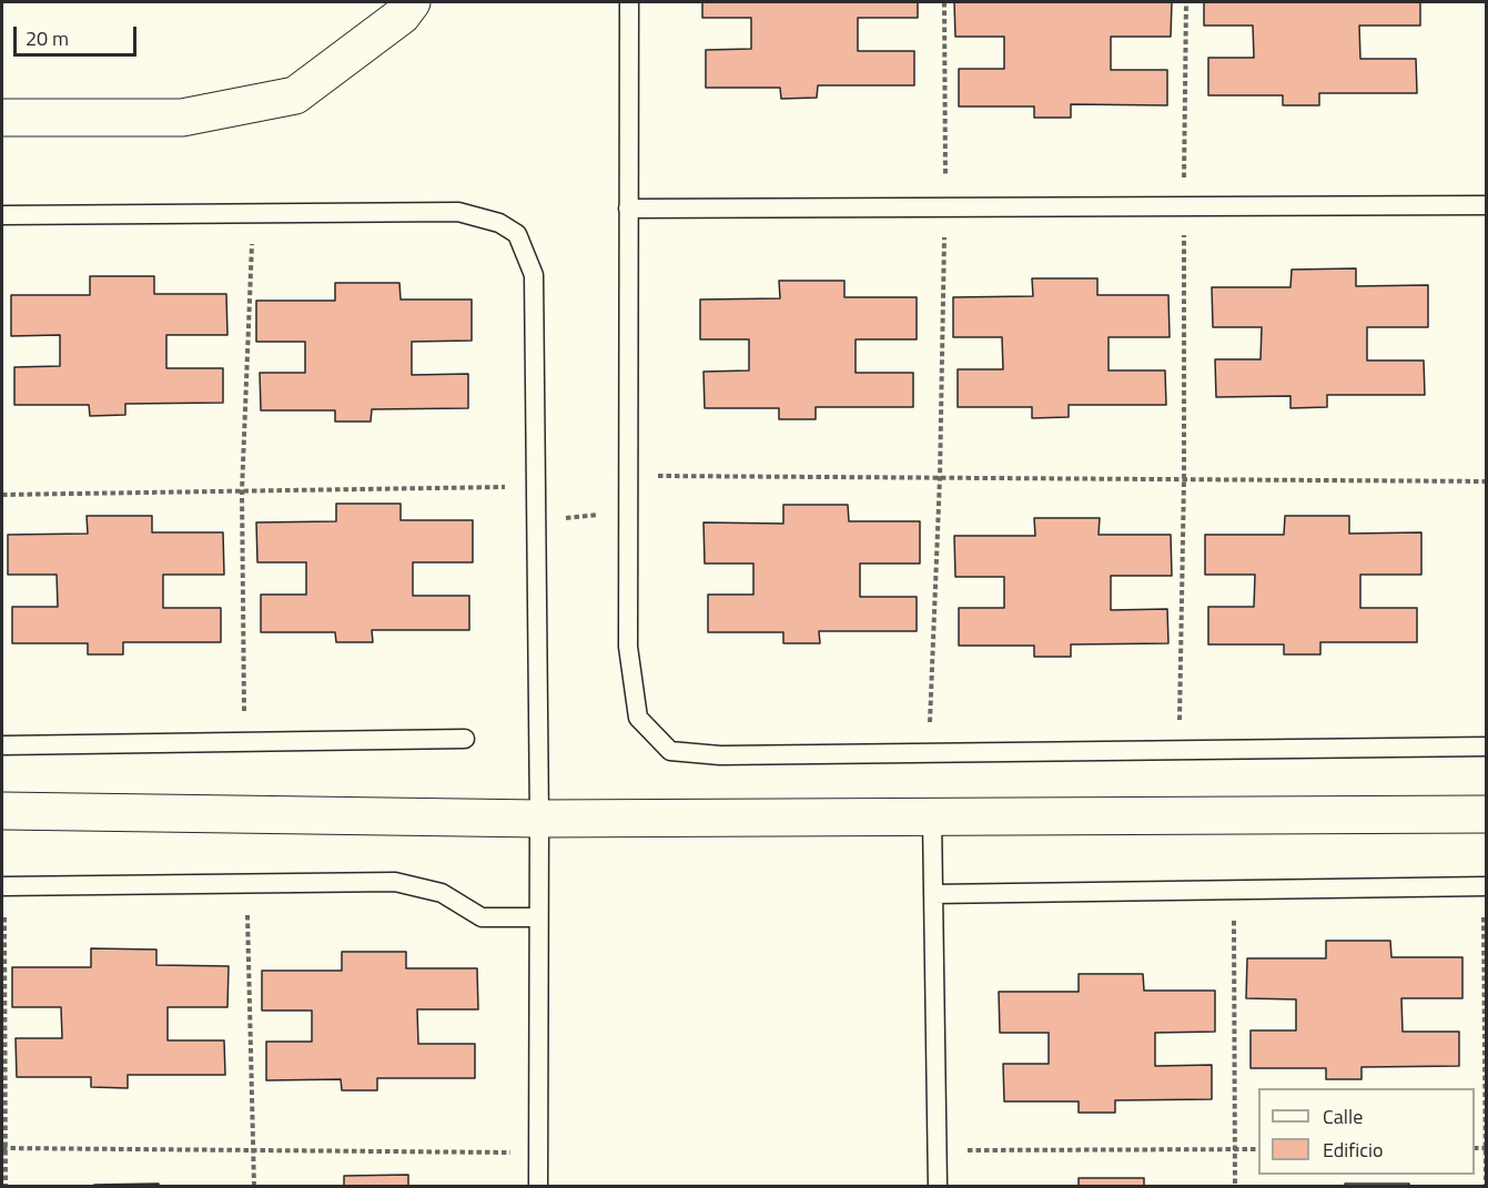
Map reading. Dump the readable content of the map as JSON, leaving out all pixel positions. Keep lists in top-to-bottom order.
{
  "legend": ["Calle", "Edificio"],
  "scale_bar": "20 m"
}
